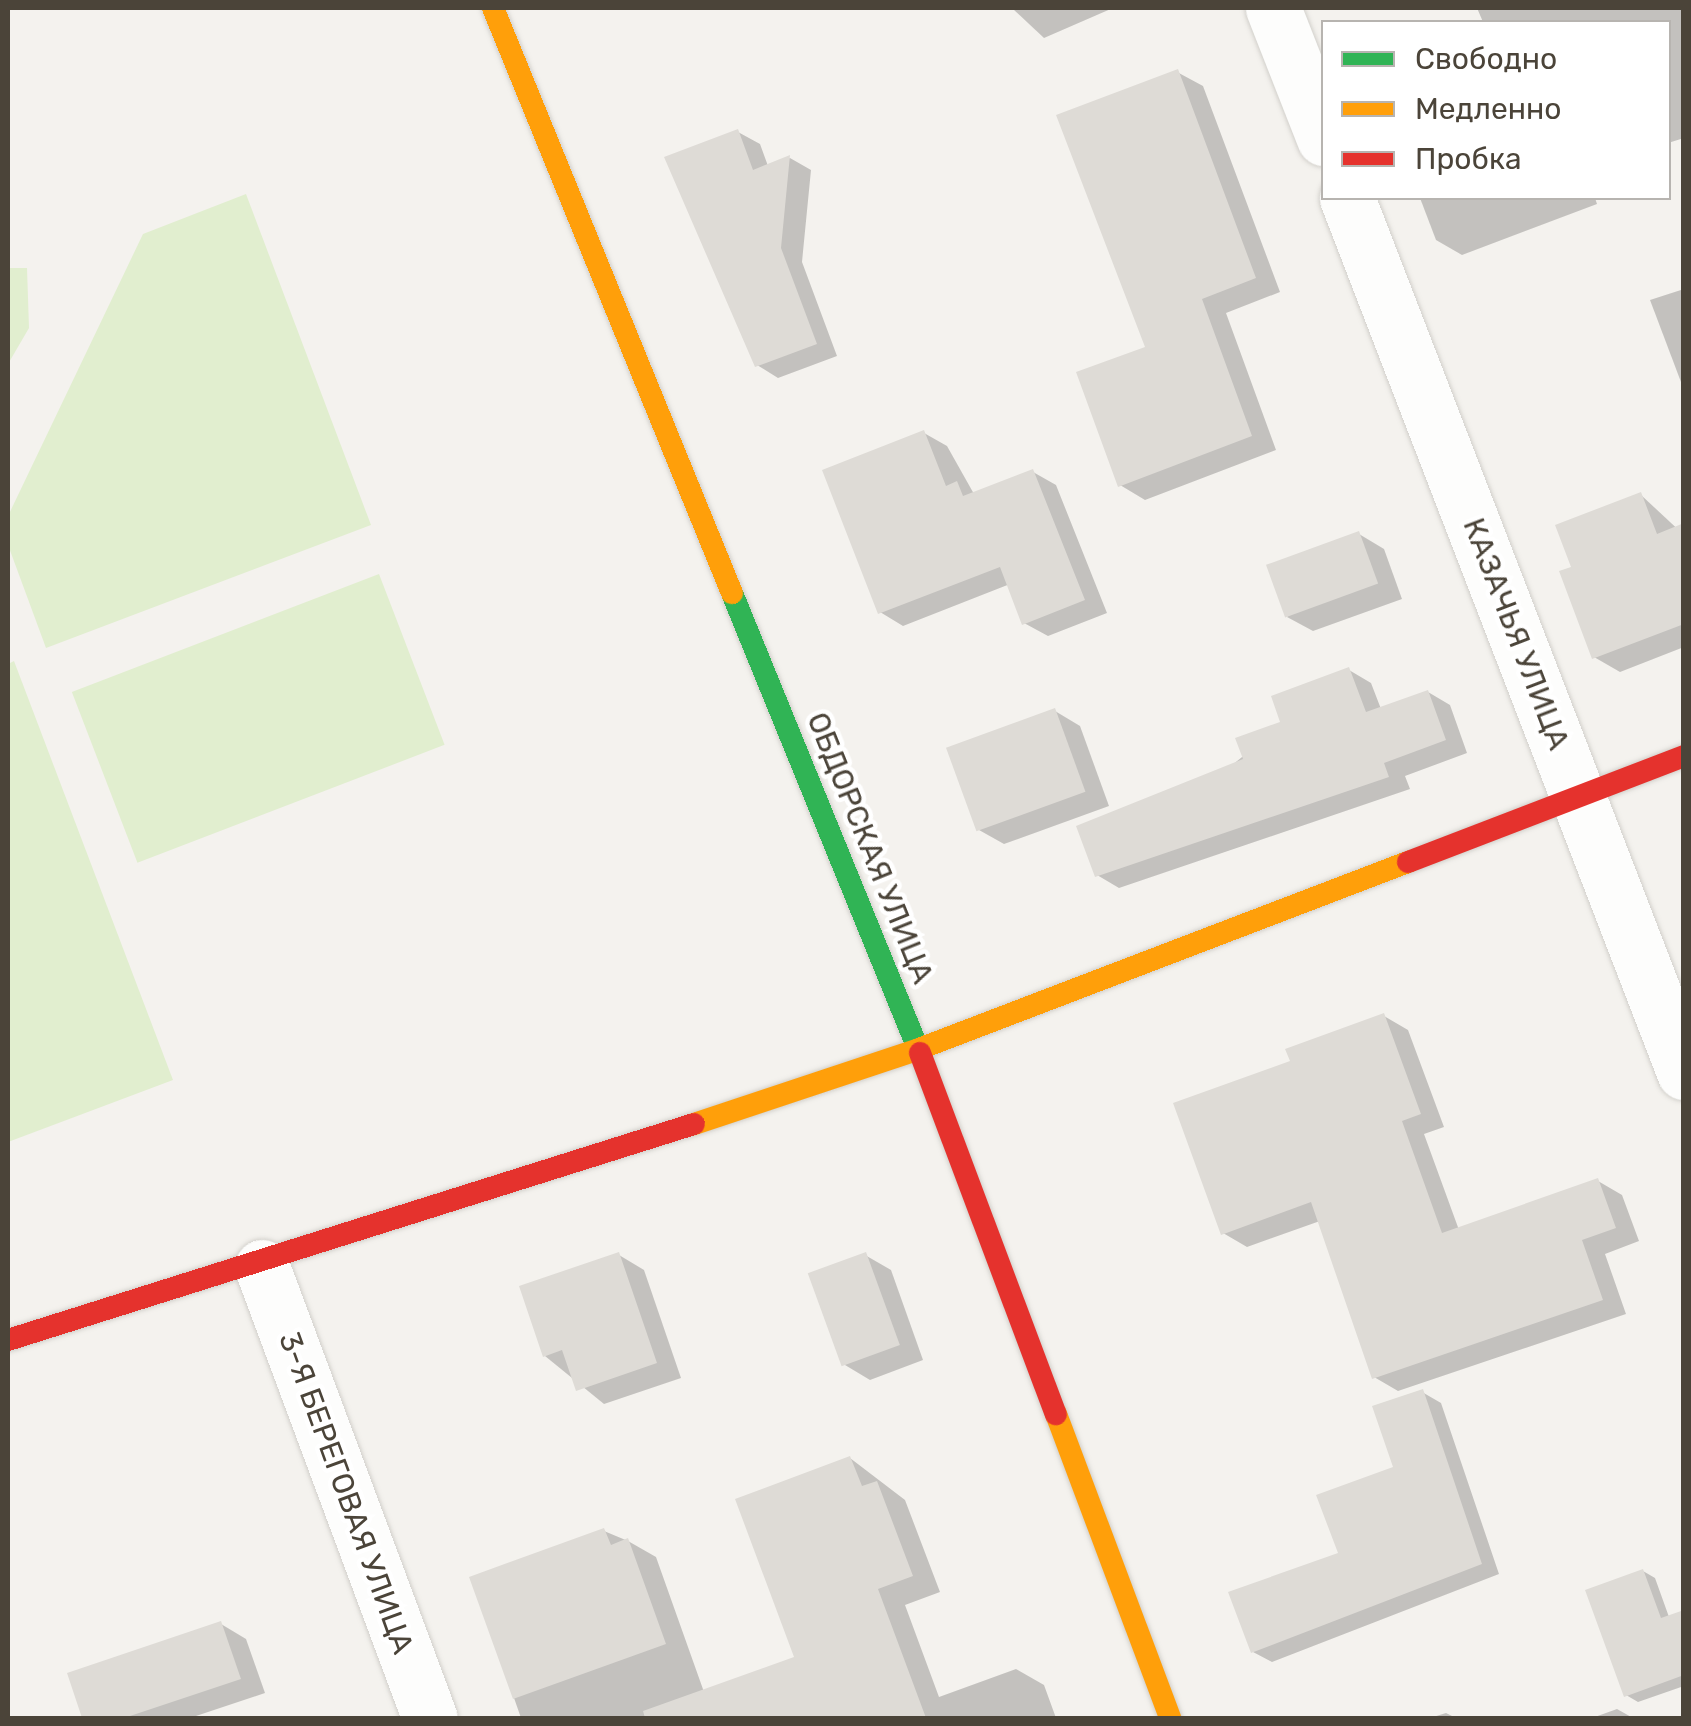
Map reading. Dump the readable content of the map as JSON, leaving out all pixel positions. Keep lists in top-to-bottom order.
{
  "streets": {
    "street": ["КАЗАЧЬЯ УЛИЦА", "ОБДОРСКАЯ УЛИЦА", "3-Я БЕРЕГОВАЯ УЛИЦА"]
  },
  "legend": ["Свободно", "Медленно", "Пробка"]
}
